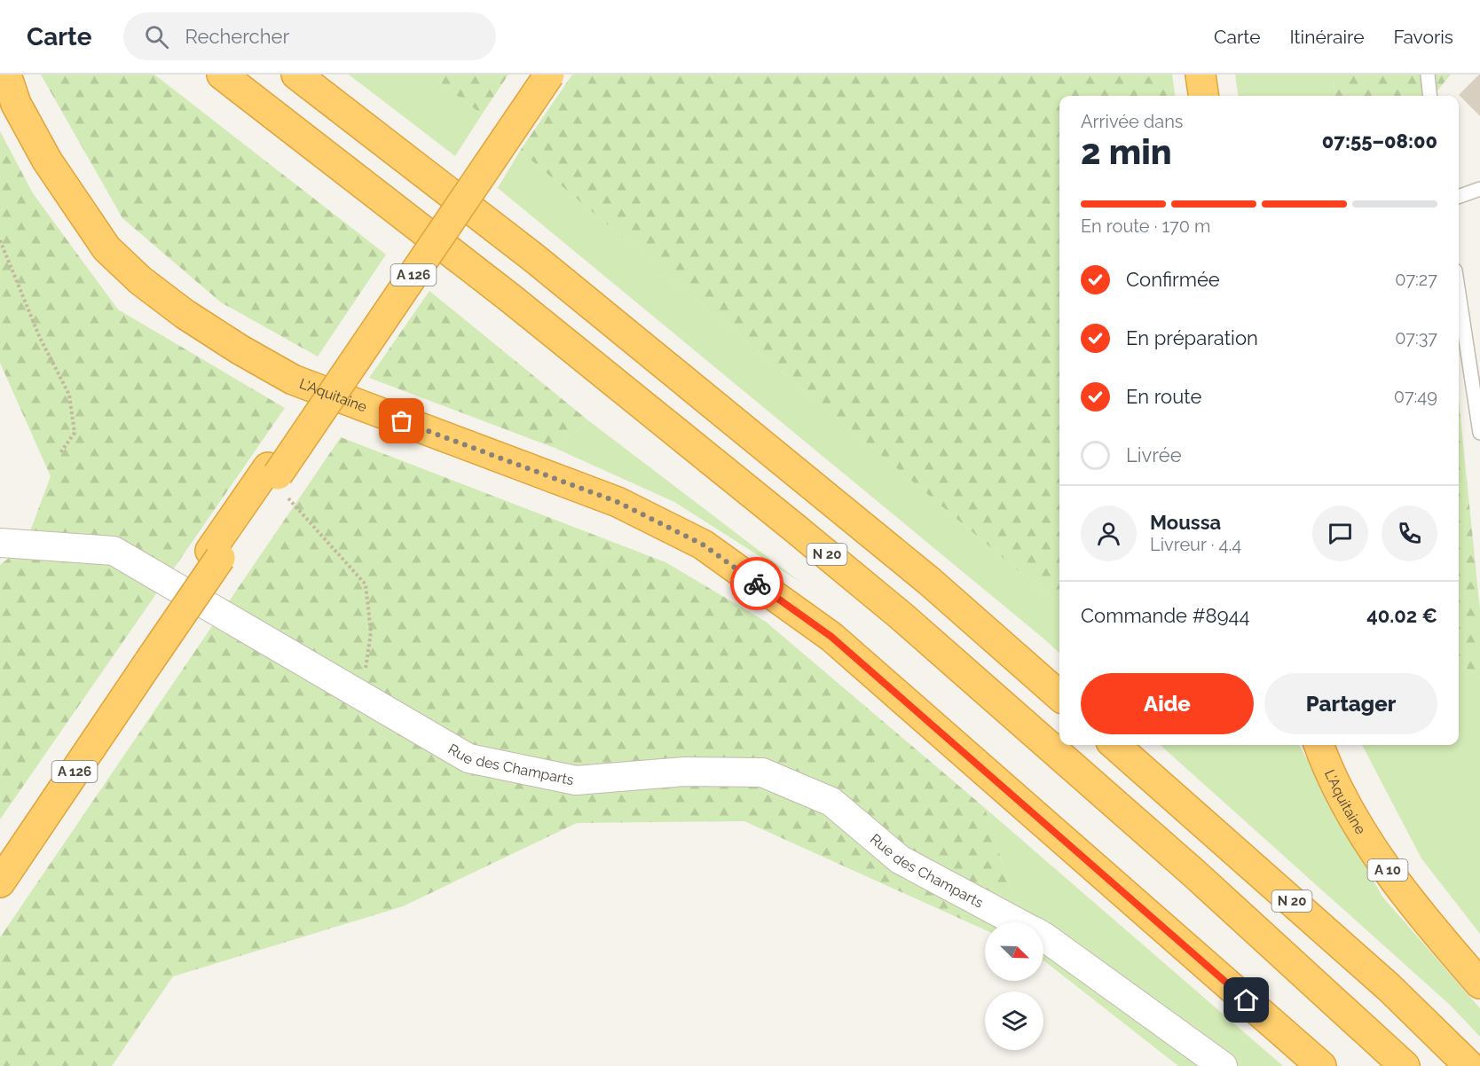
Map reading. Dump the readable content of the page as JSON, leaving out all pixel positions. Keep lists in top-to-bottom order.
{
  "streets": {
    "highway": [
      "A 126",
      "L'Aquitaine",
      "N 20",
      "A 10"
    ],
    "street": ["Rue des Champarts"]
  },
  "north": "bottom right",
  "page": {
    "header": "Carte",
    "search": "Rechercher",
    "nav": ["Carte", "Itinéraire", "Favoris"],
    "heading": ["2 min", "Arrivée dans", "07:55–08:00"],
    "panel": [
      "Moussa",
      "Livreur · 4.4",
      "Commande #8944",
      "40.02 €"
    ],
    "bar": "En route · 170 m",
    "list": [
      ["Confirmée", "07:27"],
      ["En préparation", "07:37"],
      ["En route", "07:49"],
      "Livrée"
    ],
    "buttons": ["Aide", "Partager"]
  }
}
